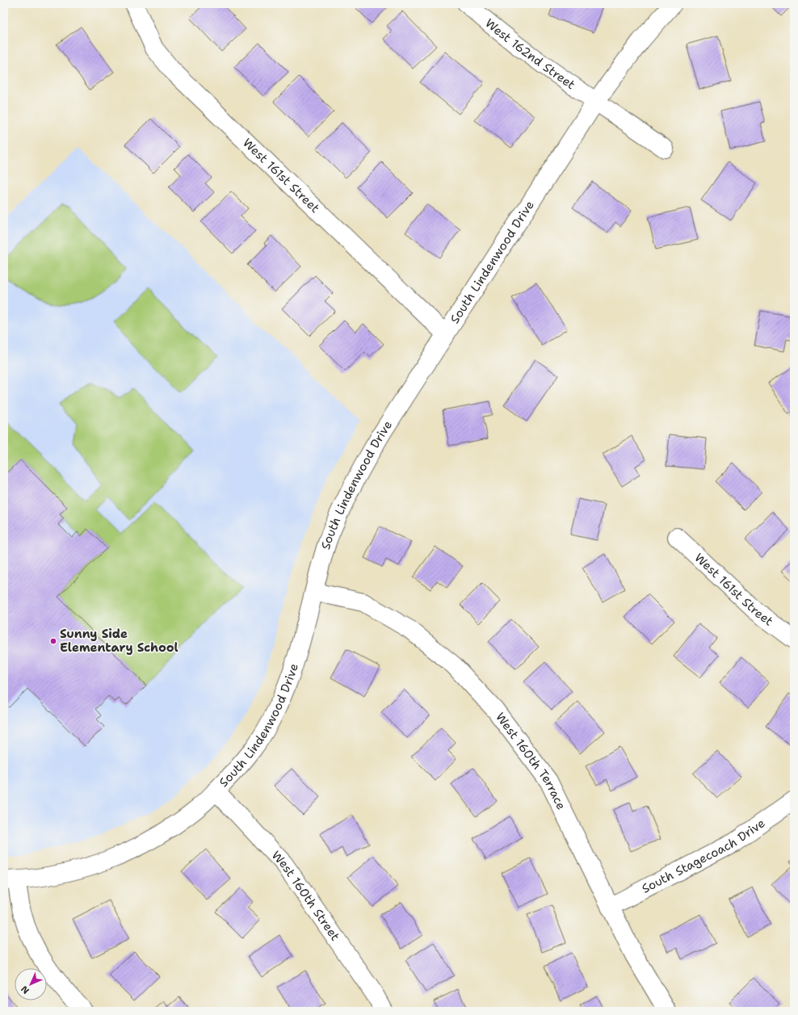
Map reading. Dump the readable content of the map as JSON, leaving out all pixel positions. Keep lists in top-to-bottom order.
{
  "streets": {
    "street": [
      "West 162nd Street",
      "West 161st Street",
      "South Lindenwood Drive",
      "West 160th Terrace",
      "South Stagecoach Drive",
      "West 160th Street"
    ]
  },
  "crossings": [
    ["West 162nd Street", "South Lindenwood Drive"],
    ["West 161st Street", "South Lindenwood Drive"],
    ["South Lindenwood Drive", "West 160th Terrace"],
    ["South Lindenwood Drive", "West 160th Street"],
    ["West 160th Terrace", "South Stagecoach Drive"]
  ],
  "places": ["Sunny Side Elementary School"],
  "north": "bottom left"
}
